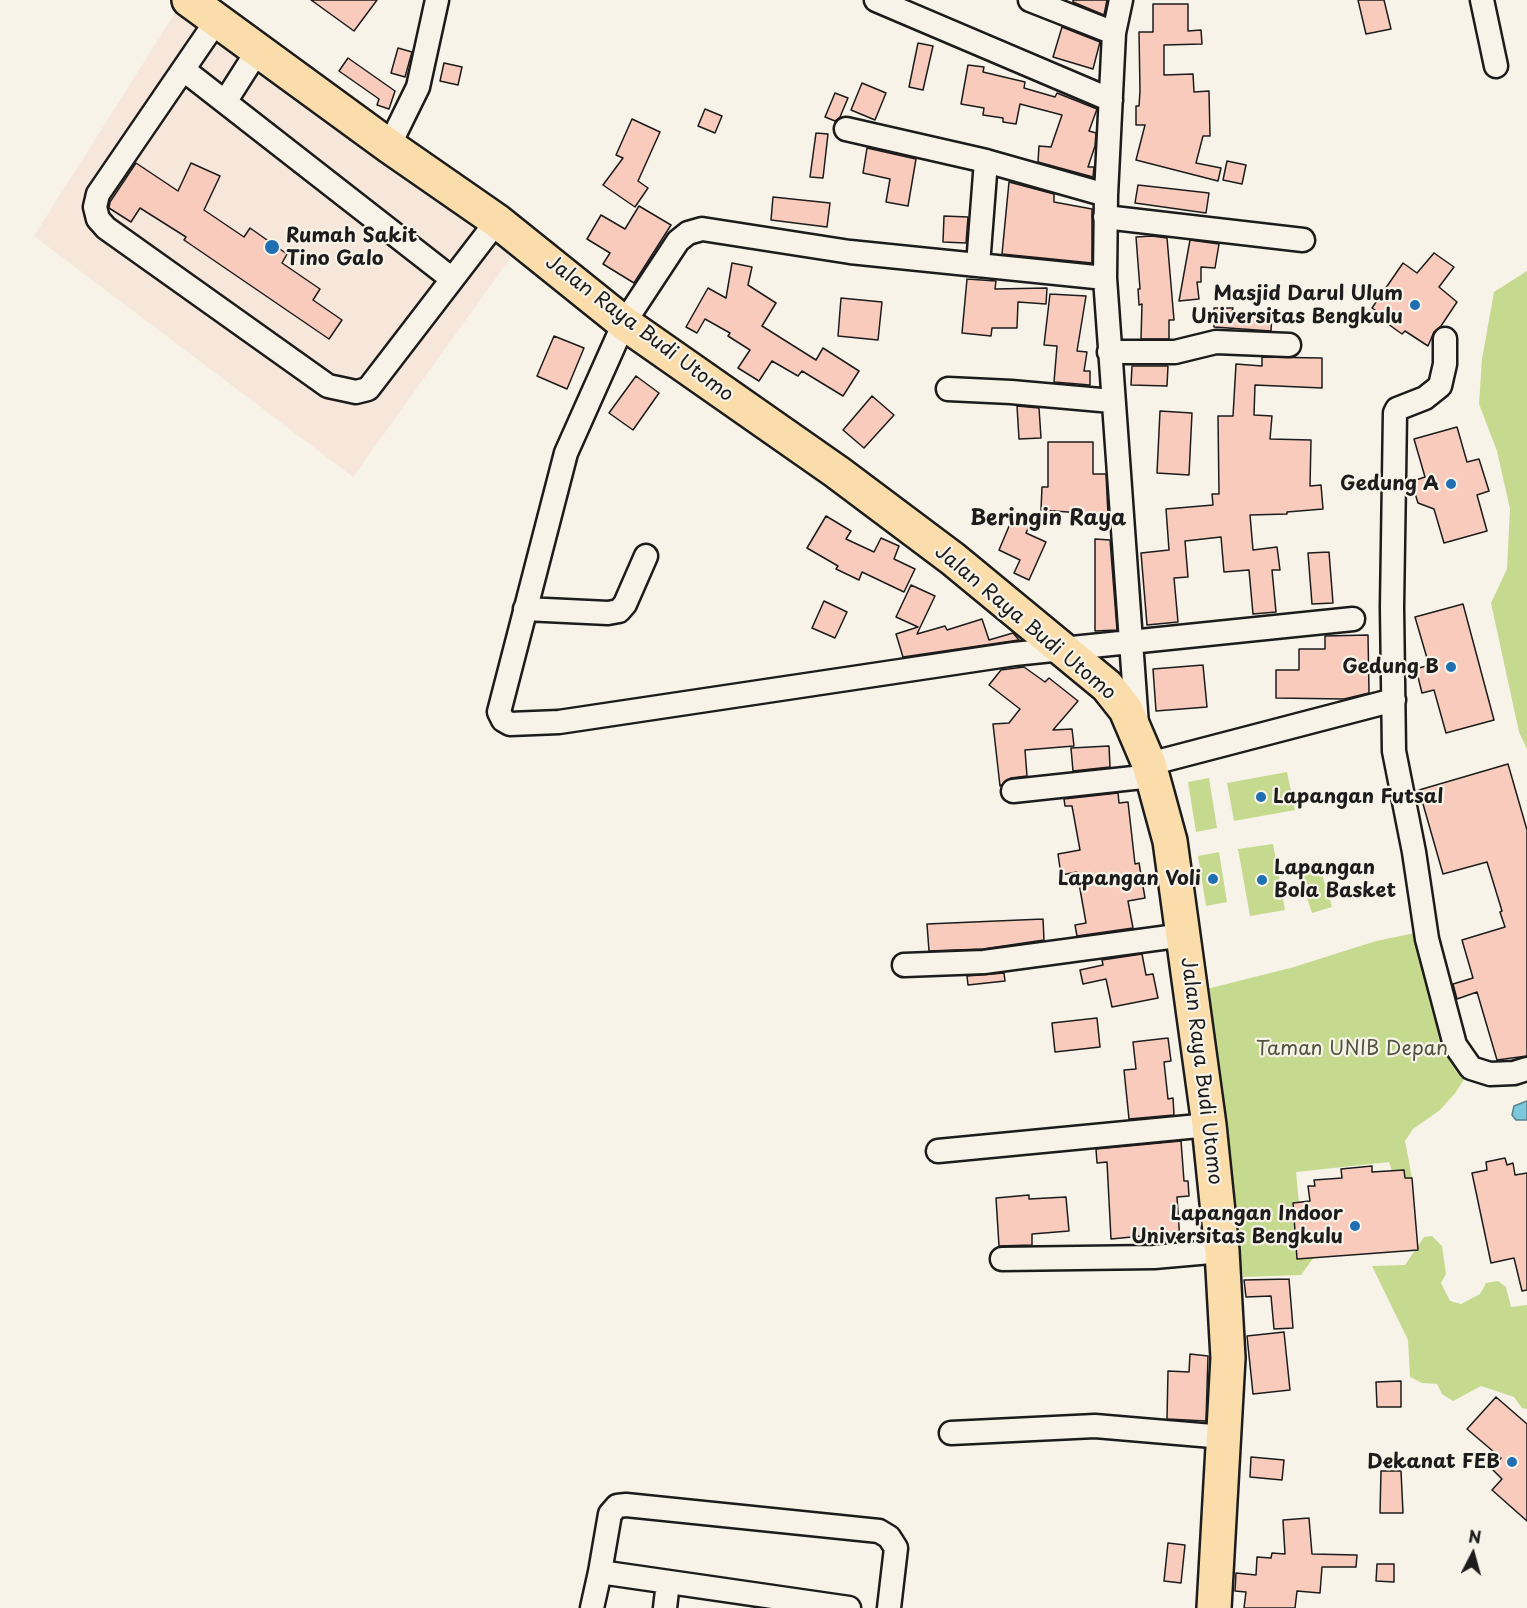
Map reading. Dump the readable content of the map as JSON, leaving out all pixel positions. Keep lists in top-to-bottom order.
{
  "streets": {
    "highway": ["Jalan Raya Budi Utomo"]
  },
  "districts": ["Beringin Raya"],
  "parks": ["Taman UNIB Depan"],
  "places": [
    "Rumah Sakit Tino Galo",
    "Masjid Darul Ulum Universitas Bengkulu",
    "Gedung A",
    "Gedung B",
    "Lapangan Futsal",
    "Lapangan Voli",
    "Lapangan Bola Basket",
    "Lapangan Indoor Universitas Bengkulu",
    "Dekanat FEB"
  ],
  "north": "top"
}
